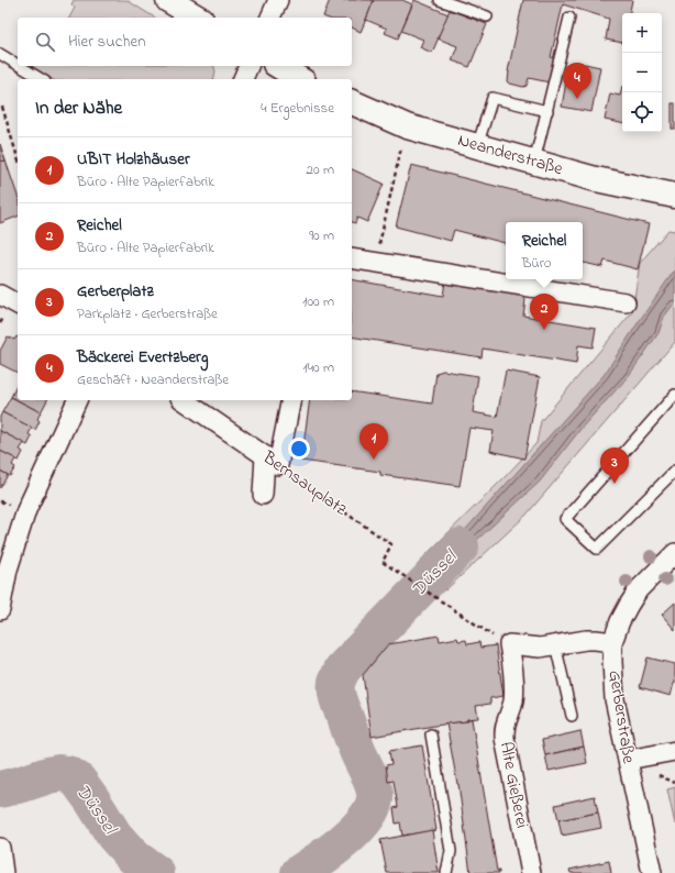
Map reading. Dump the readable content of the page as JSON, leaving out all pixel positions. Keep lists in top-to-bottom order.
{
  "streets": {
    "main road": ["Neanderstraße"],
    "street": ["Bernsauplatz", "Gerberstraße", "Alte Gießerei"]
  },
  "crossings": [
    ["Bernsauplatz", "Alte Gießerei"]
  ],
  "water": ["Düssel"],
  "page": {
    "map_buttons": ["+", "−"],
    "search": "Hier suchen",
    "pins": [
      "4",
      "2",
      "1",
      "3"
    ],
    "heading": ["In der Nähe", "4 Ergebnisse"],
    "list": [
      {
        "mark": "1",
        "name": "UBIT Holzhäuser",
        "note": "Büro · Alte Papierfabrik",
        "value": "20 m"
      },
      {
        "mark": "2",
        "name": "Reichel",
        "note": "Büro · Alte Papierfabrik",
        "value": "90 m"
      },
      {
        "mark": "3",
        "name": "Gerberplatz",
        "note": "Parkplatz · Gerberstraße",
        "value": "100 m"
      },
      {
        "mark": "4",
        "name": "Bäckerei Evertzberg",
        "note": "Geschäft · Neanderstraße",
        "value": "140 m"
      }
    ],
    "popup": ["Reichel", "Büro"]
  }
}
